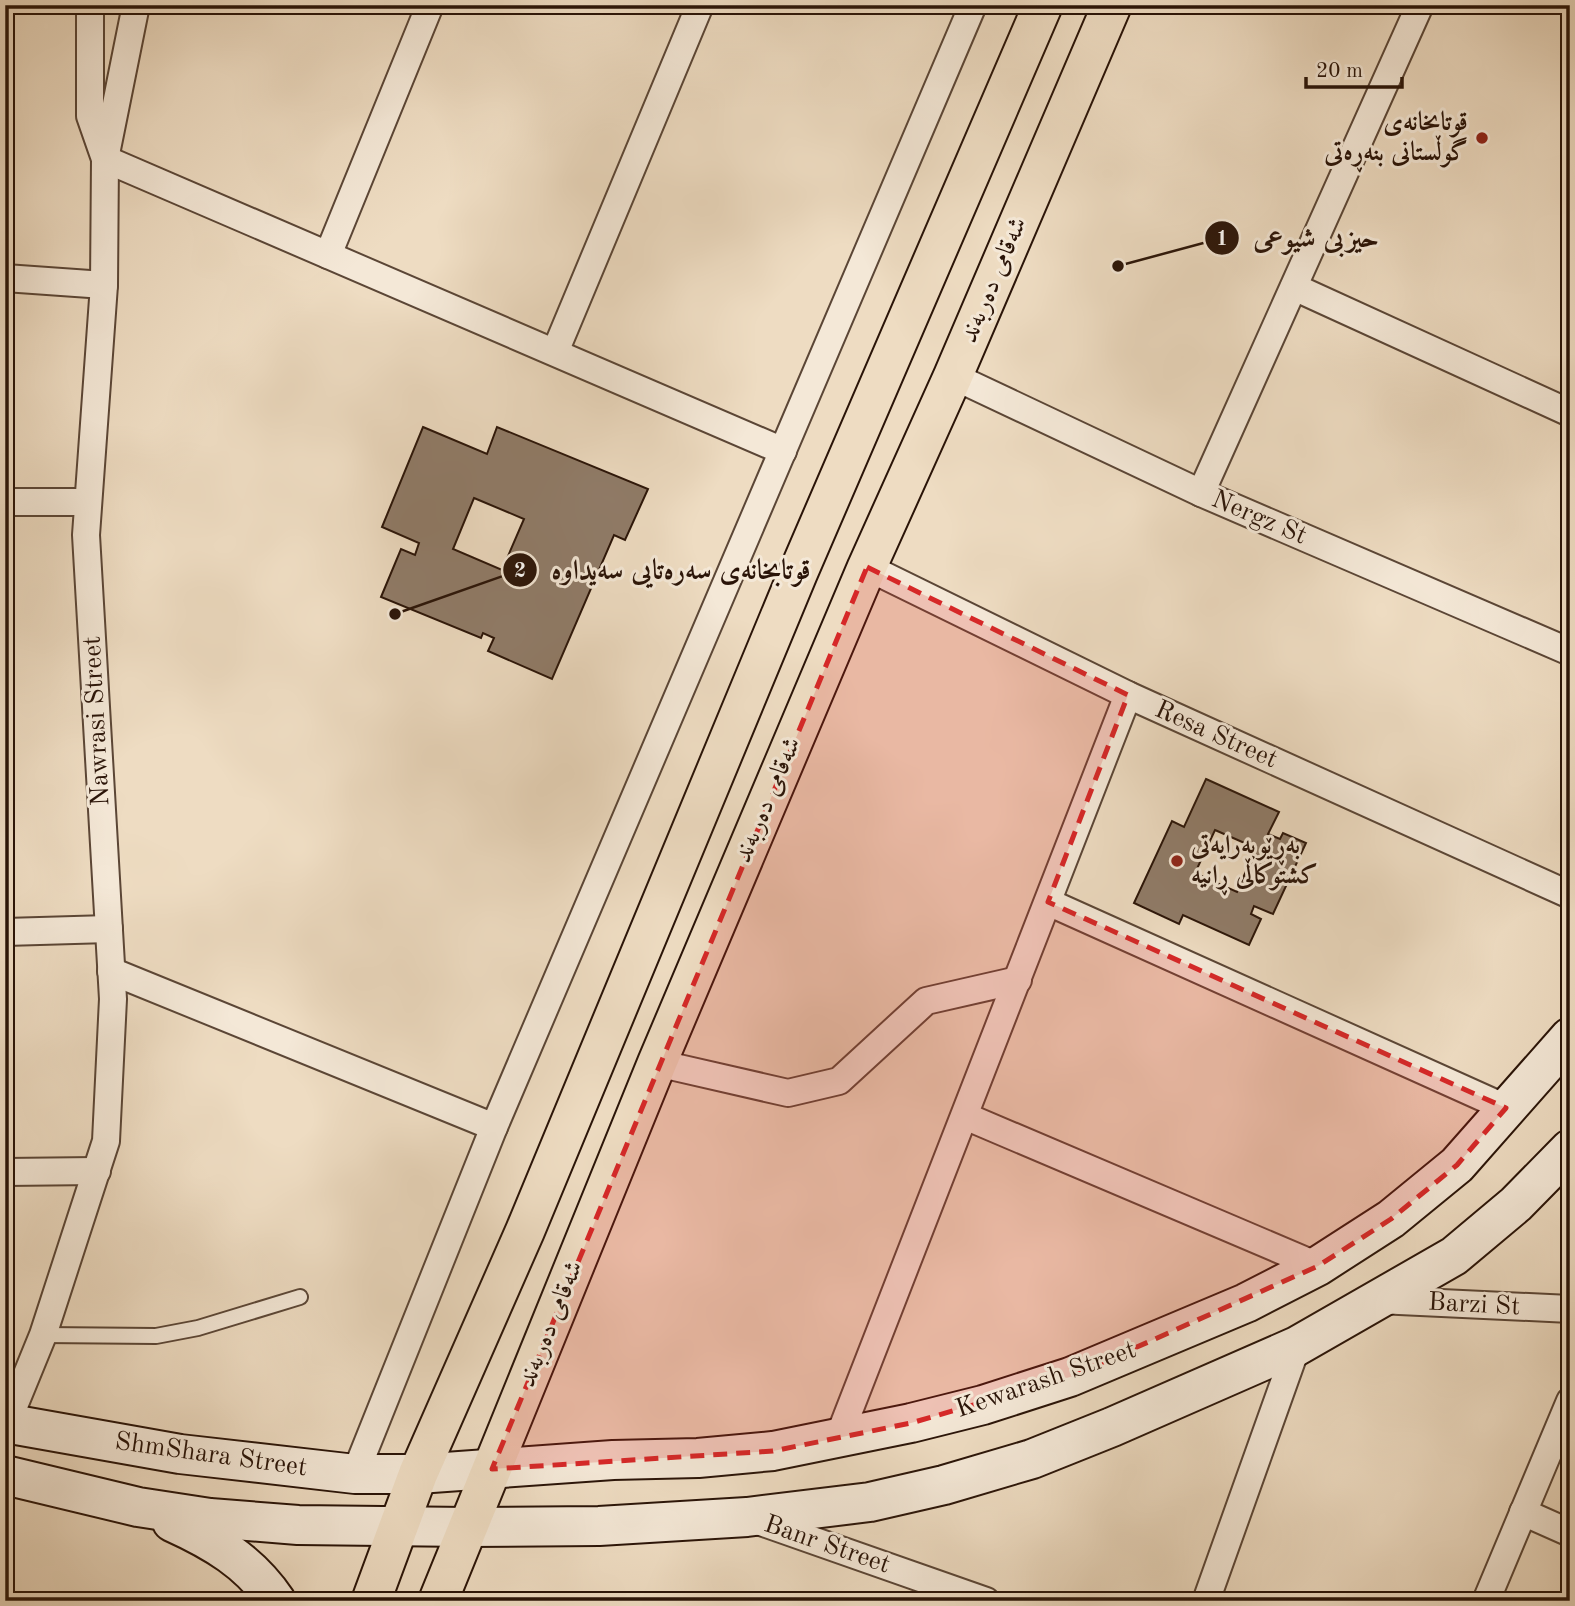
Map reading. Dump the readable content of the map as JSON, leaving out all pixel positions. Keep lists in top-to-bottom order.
{
  "streets": {
    "highway": ["شەقامی دەربەند"],
    "main road": ["Kewarash Street", "ShmShara Street"],
    "street": [
      "Nergz St",
      "Nawrasi Street",
      "Resa Street",
      "Barzi St",
      "Banr Street"
    ]
  },
  "crossings": [
    ["شەقامی دەربەند", "Nergz St"],
    ["شەقامی دەربەند", "Resa Street"],
    ["شەقامی دەربەند", "Kewarash Street"],
    ["Nawrasi Street", "ShmShara Street"],
    ["Kewarash Street", "ShmShara Street"]
  ],
  "places": [
    "قوتابخانه‌ی گوڵستانی بنه‌ڕه‌تی",
    "حیزبی شیوعی",
    "قوتابخانەی سەرەتایی سەیداوە",
    "بەڕێوبەرایەتی کشتوکاڵی ڕانیە"
  ],
  "scale_bar": "20 m"
}
